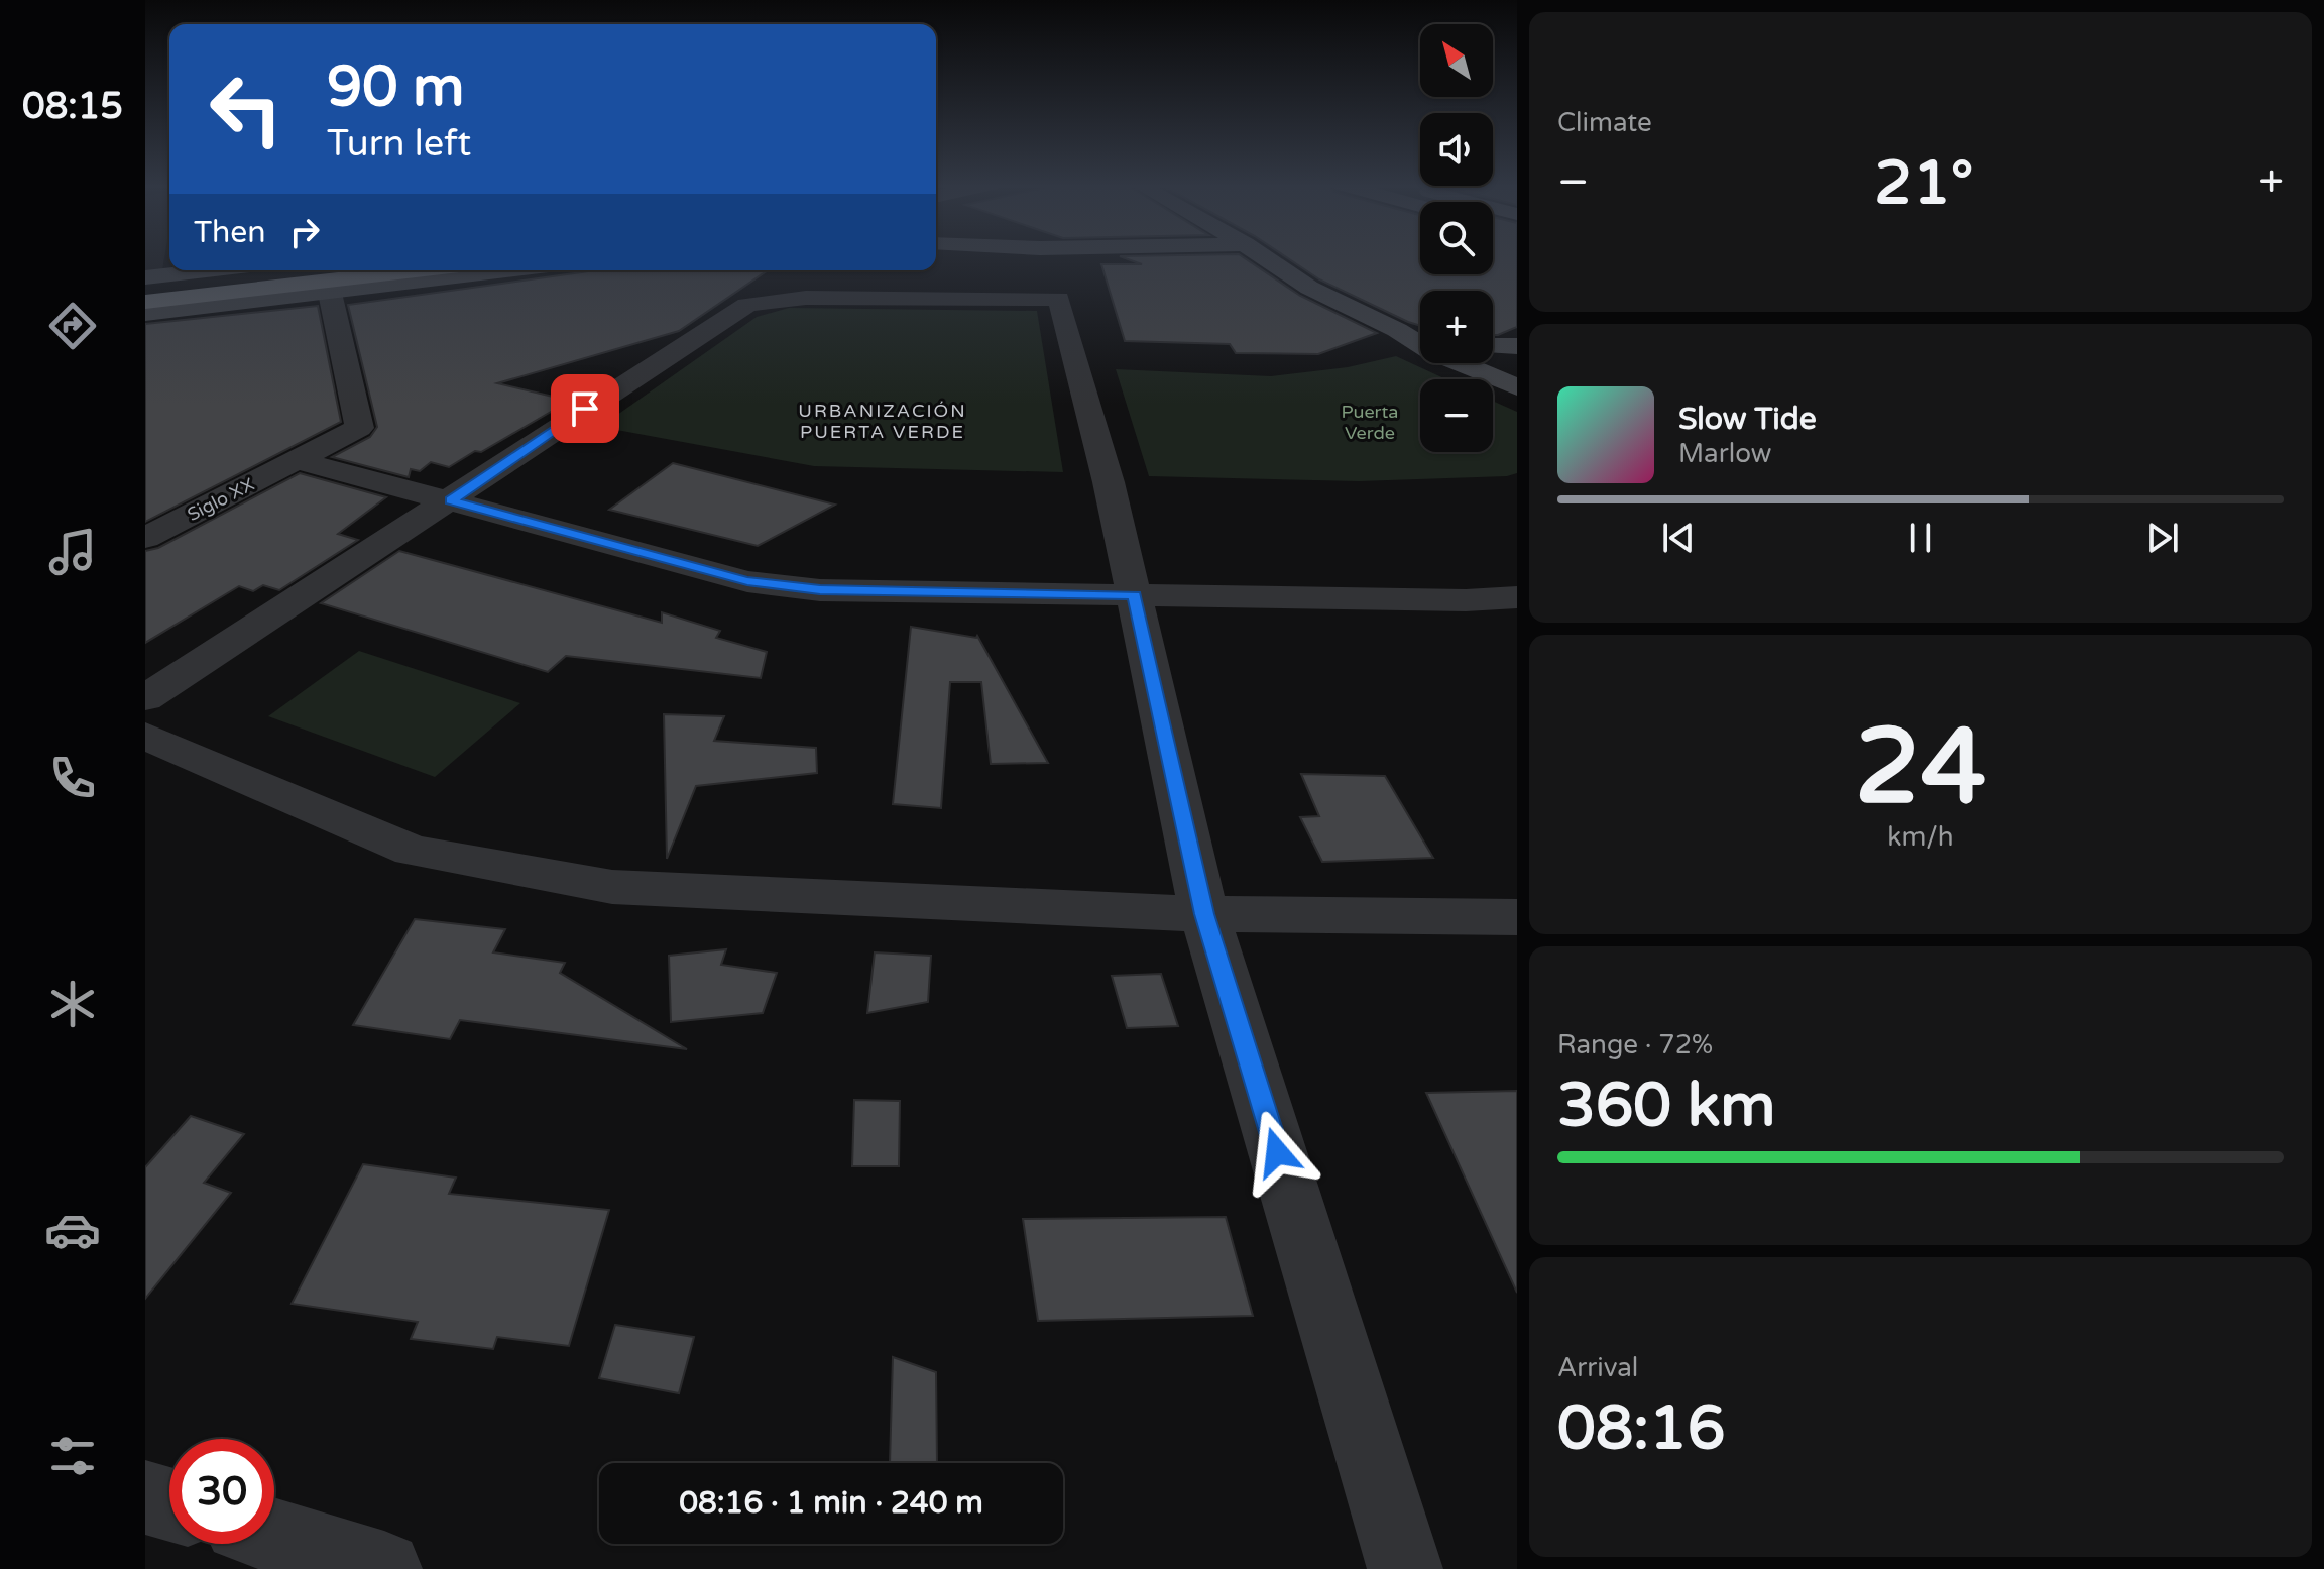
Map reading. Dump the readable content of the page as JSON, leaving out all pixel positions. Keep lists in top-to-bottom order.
{
  "streets": {
    "street": ["Siglo XX"]
  },
  "districts": ["URBANIZACIÓN PUERTA VERDE"],
  "parks": ["Puerta Verde"],
  "north": "top left",
  "page": {
    "tabs": "08:15",
    "tile": [
      "Climate",
      ["24", "km/h"],
      ["Range · 72%", "360 km"],
      ["Arrival", "08:16"]
    ],
    "map_buttons": ["+", "−"],
    "turn": ["90 m", "Turn left"],
    "heat": ["−", "21°", "+"],
    "then": "Then",
    "song": ["Slow Tide", "Marlow"],
    "limit": "30",
    "trip": "08:16 · 1 min · 240 m"
  }
}
